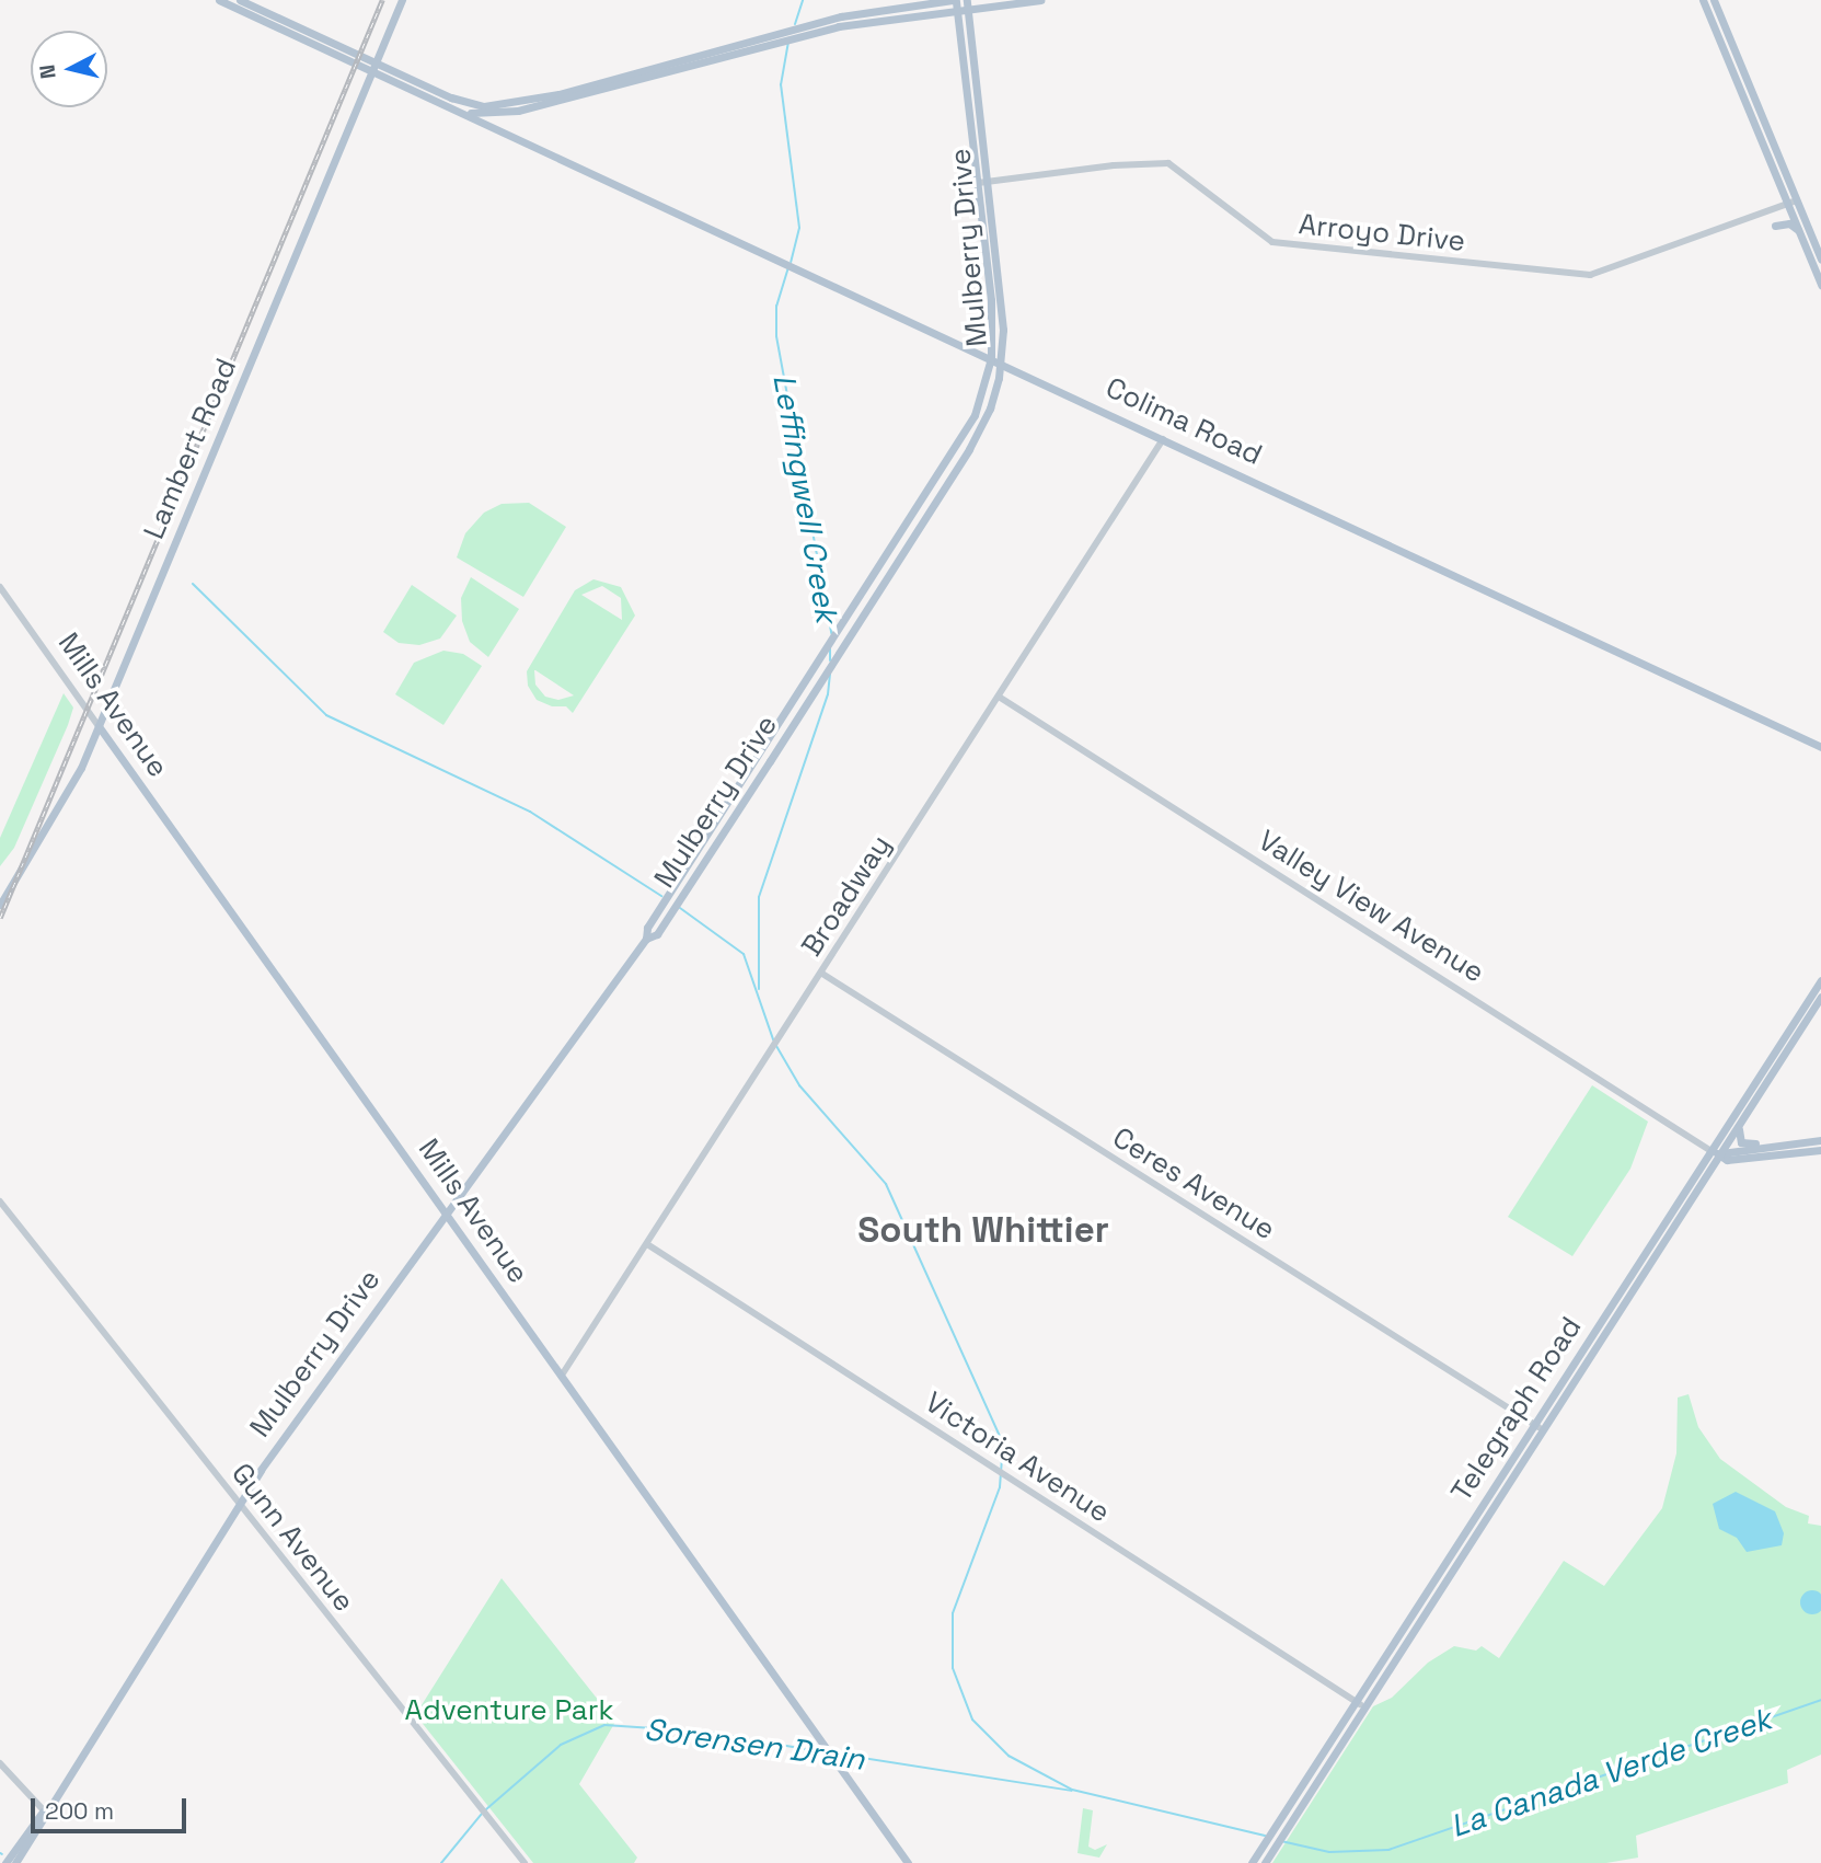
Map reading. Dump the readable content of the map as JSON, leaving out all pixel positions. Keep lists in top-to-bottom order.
{
  "streets": {
    "main road": [
      "Mulberry Drive",
      "Colima Road",
      "Lambert Road",
      "Mills Avenue",
      "Valley View Avenue",
      "Telegraph Road"
    ],
    "street": [
      "Arroyo Drive",
      "Broadway",
      "Ceres Avenue",
      "Victoria Avenue",
      "Gunn Avenue"
    ]
  },
  "crossings": [
    ["Arroyo Drive", "Mulberry Drive"],
    ["Mulberry Drive", "Colima Road"],
    ["Mulberry Drive", "Mills Avenue"],
    ["Mulberry Drive", "Gunn Avenue"],
    ["Colima Road", "Broadway"],
    ["Lambert Road", "Mills Avenue"],
    ["Mills Avenue", "Broadway"],
    ["Broadway", "Valley View Avenue"],
    ["Broadway", "Ceres Avenue"],
    ["Broadway", "Victoria Avenue"],
    ["Valley View Avenue", "Telegraph Road"],
    ["Ceres Avenue", "Telegraph Road"],
    ["Telegraph Road", "Victoria Avenue"]
  ],
  "districts": ["South Whittier"],
  "water": ["Leffingwell Creek", "Sorensen Drain", "La Canada Verde Creek"],
  "parks": ["Adventure Park"],
  "scale_bar": "200 m",
  "north": "left"
}
